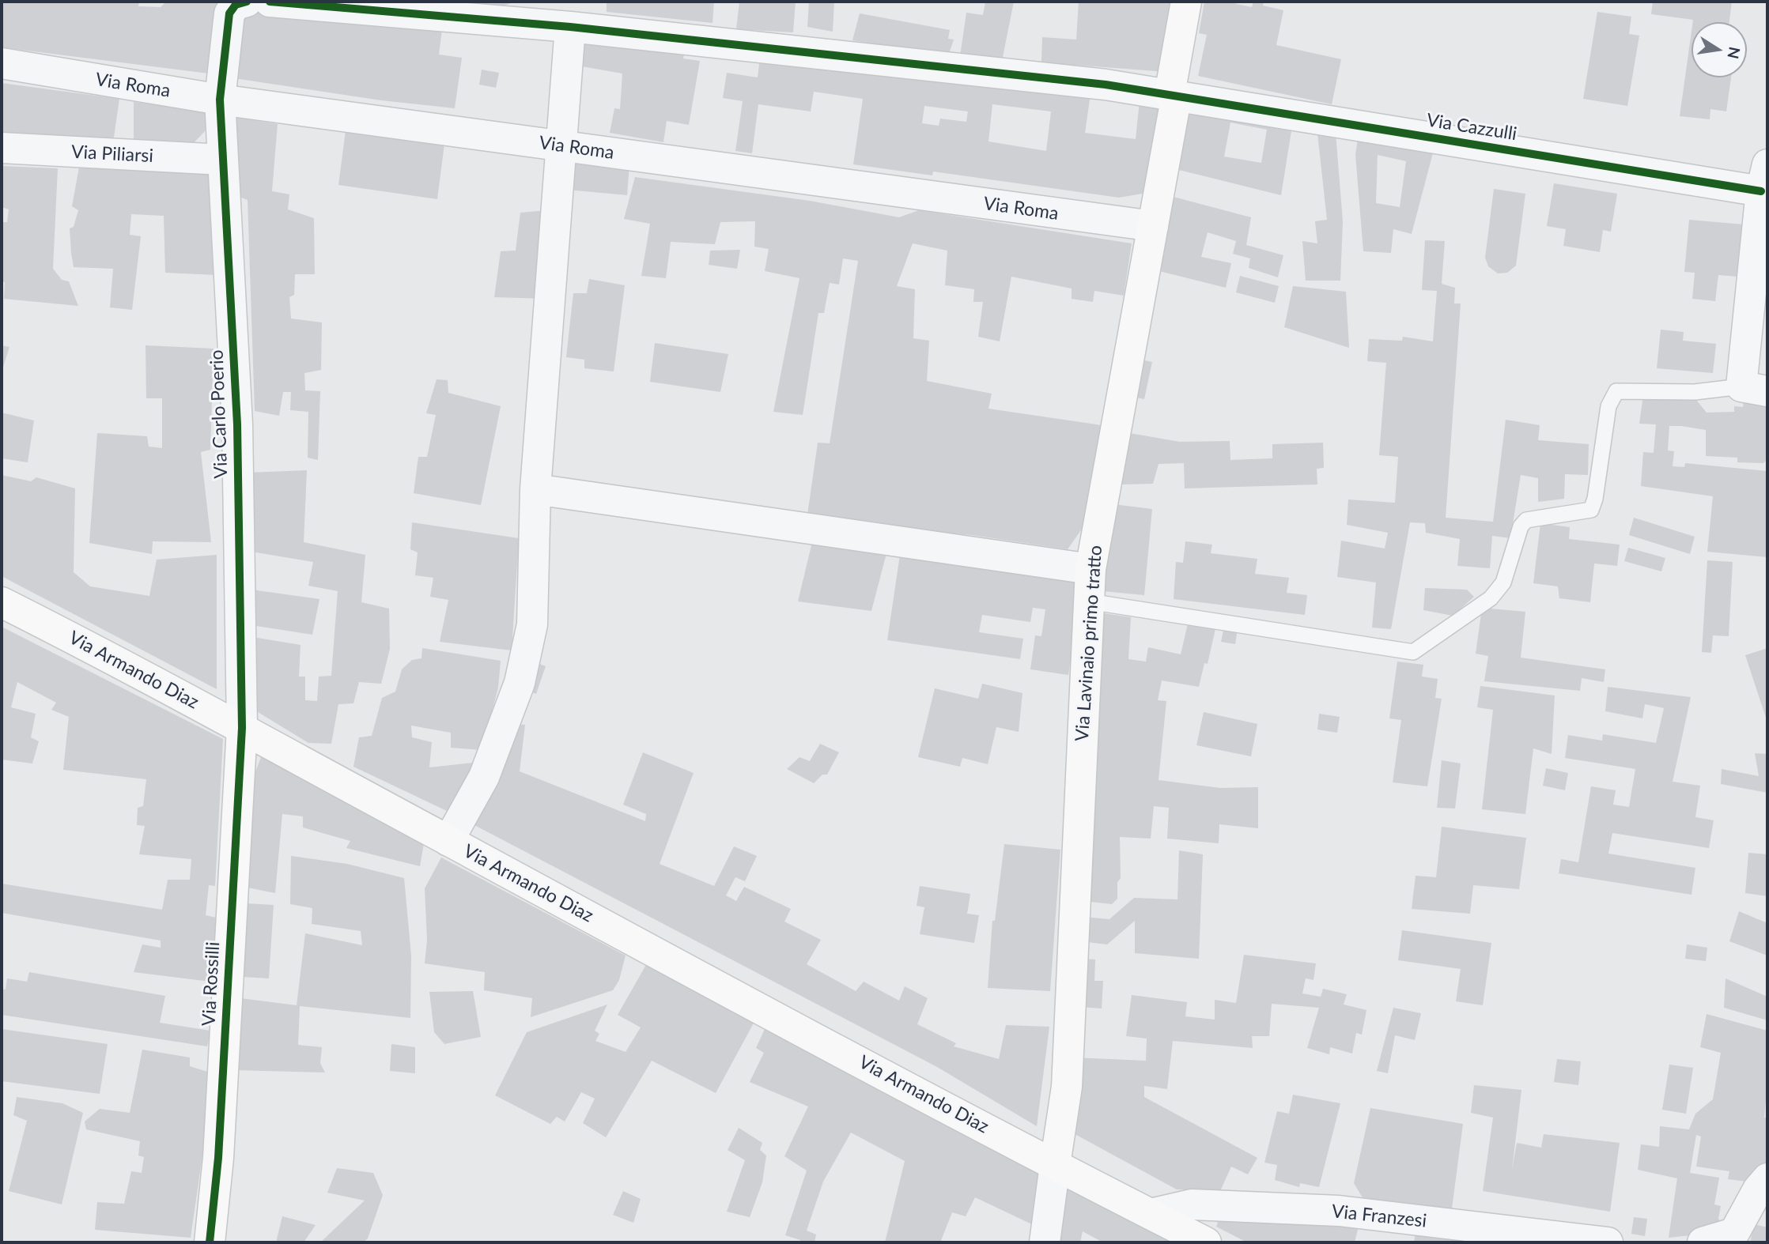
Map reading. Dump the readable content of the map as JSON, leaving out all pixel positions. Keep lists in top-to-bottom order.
{
  "streets": {
    "street": [
      "Via Roma",
      "Via Cazzulli",
      "Via Piliarsi",
      "Via Carlo Poerio",
      "Via Lavinaio primo tratto",
      "Via Armando Diaz",
      "Via Rossilli",
      "Via Franzesi"
    ]
  },
  "crossings": [
    ["Via Roma", "Via Carlo Poerio"],
    ["Via Roma", "Via Lavinaio primo tratto"],
    ["Via Cazzulli", "Via Lavinaio primo tratto"],
    ["Via Piliarsi", "Via Carlo Poerio"],
    ["Via Carlo Poerio", "Via Armando Diaz"],
    ["Via Carlo Poerio", "Via Rossilli"],
    ["Via Lavinaio primo tratto", "Via Armando Diaz"],
    ["Via Armando Diaz", "Via Rossilli"],
    ["Via Armando Diaz", "Via Franzesi"]
  ],
  "north": "right"
}
